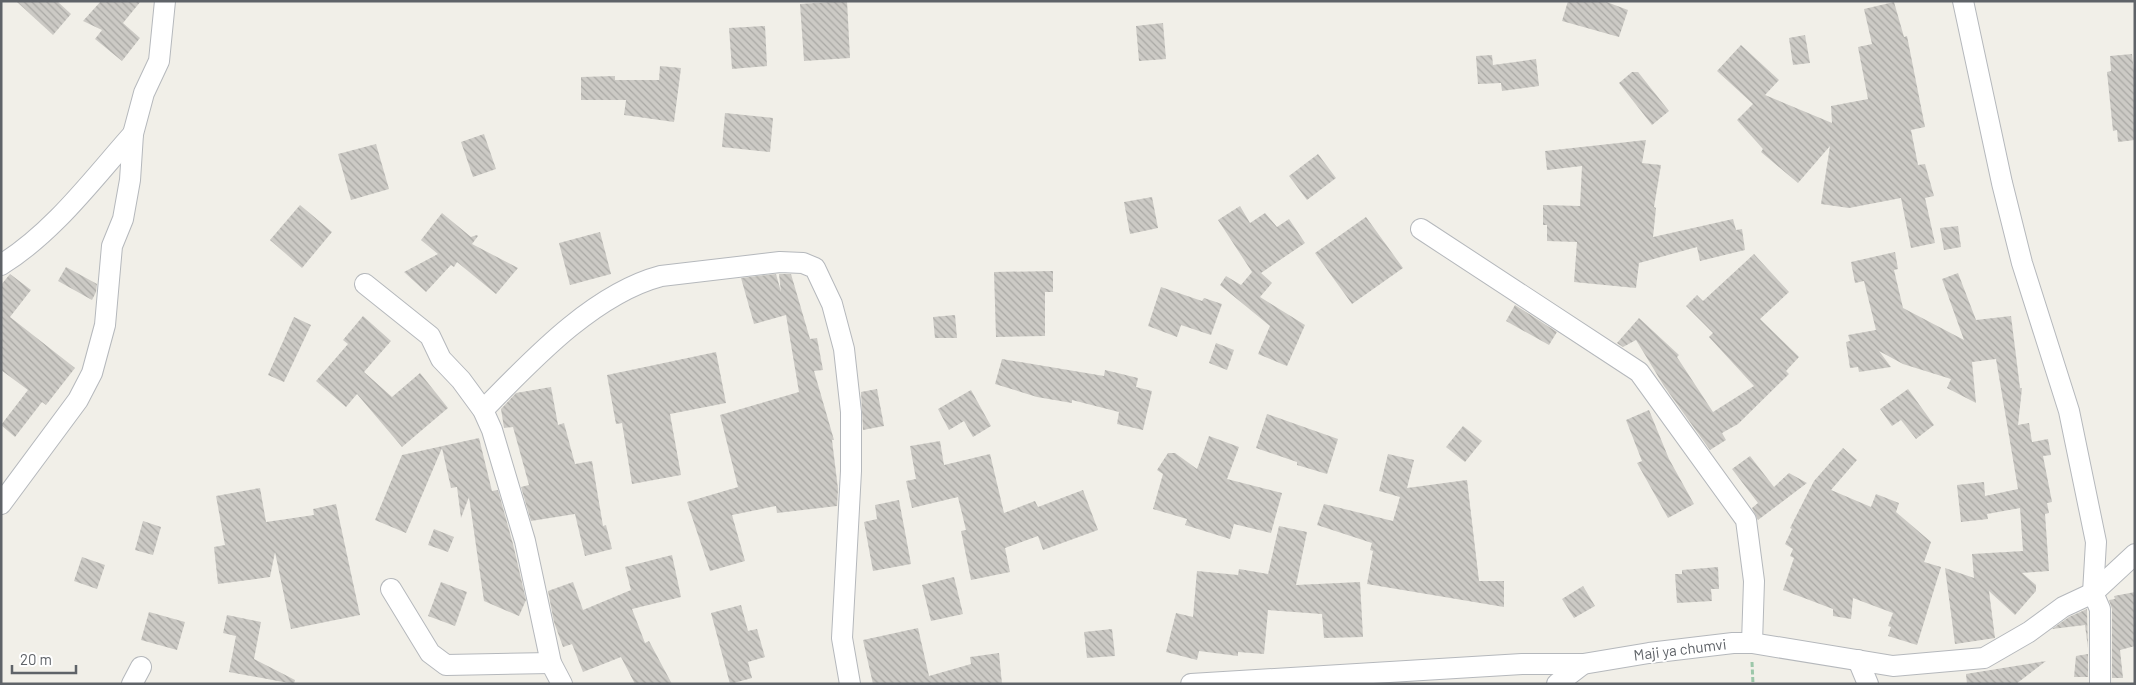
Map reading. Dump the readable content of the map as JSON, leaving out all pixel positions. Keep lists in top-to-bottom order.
{
  "streets": {
    "street": ["Maji ya chumvi"]
  },
  "scale_bar": "20 m"
}
